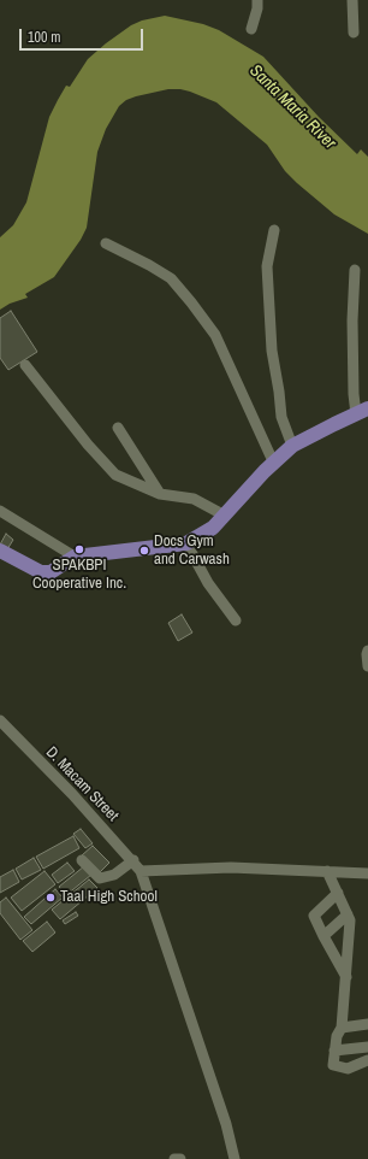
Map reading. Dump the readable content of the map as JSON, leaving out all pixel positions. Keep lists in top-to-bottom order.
{
  "streets": {
    "street": ["D. Macam Street"]
  },
  "water": ["Santa Maria River"],
  "places": ["SPAKBPI Cooperative Inc.", "Docs Gym and Carwash", "Taal High School"],
  "scale_bar": "100 m"
}
